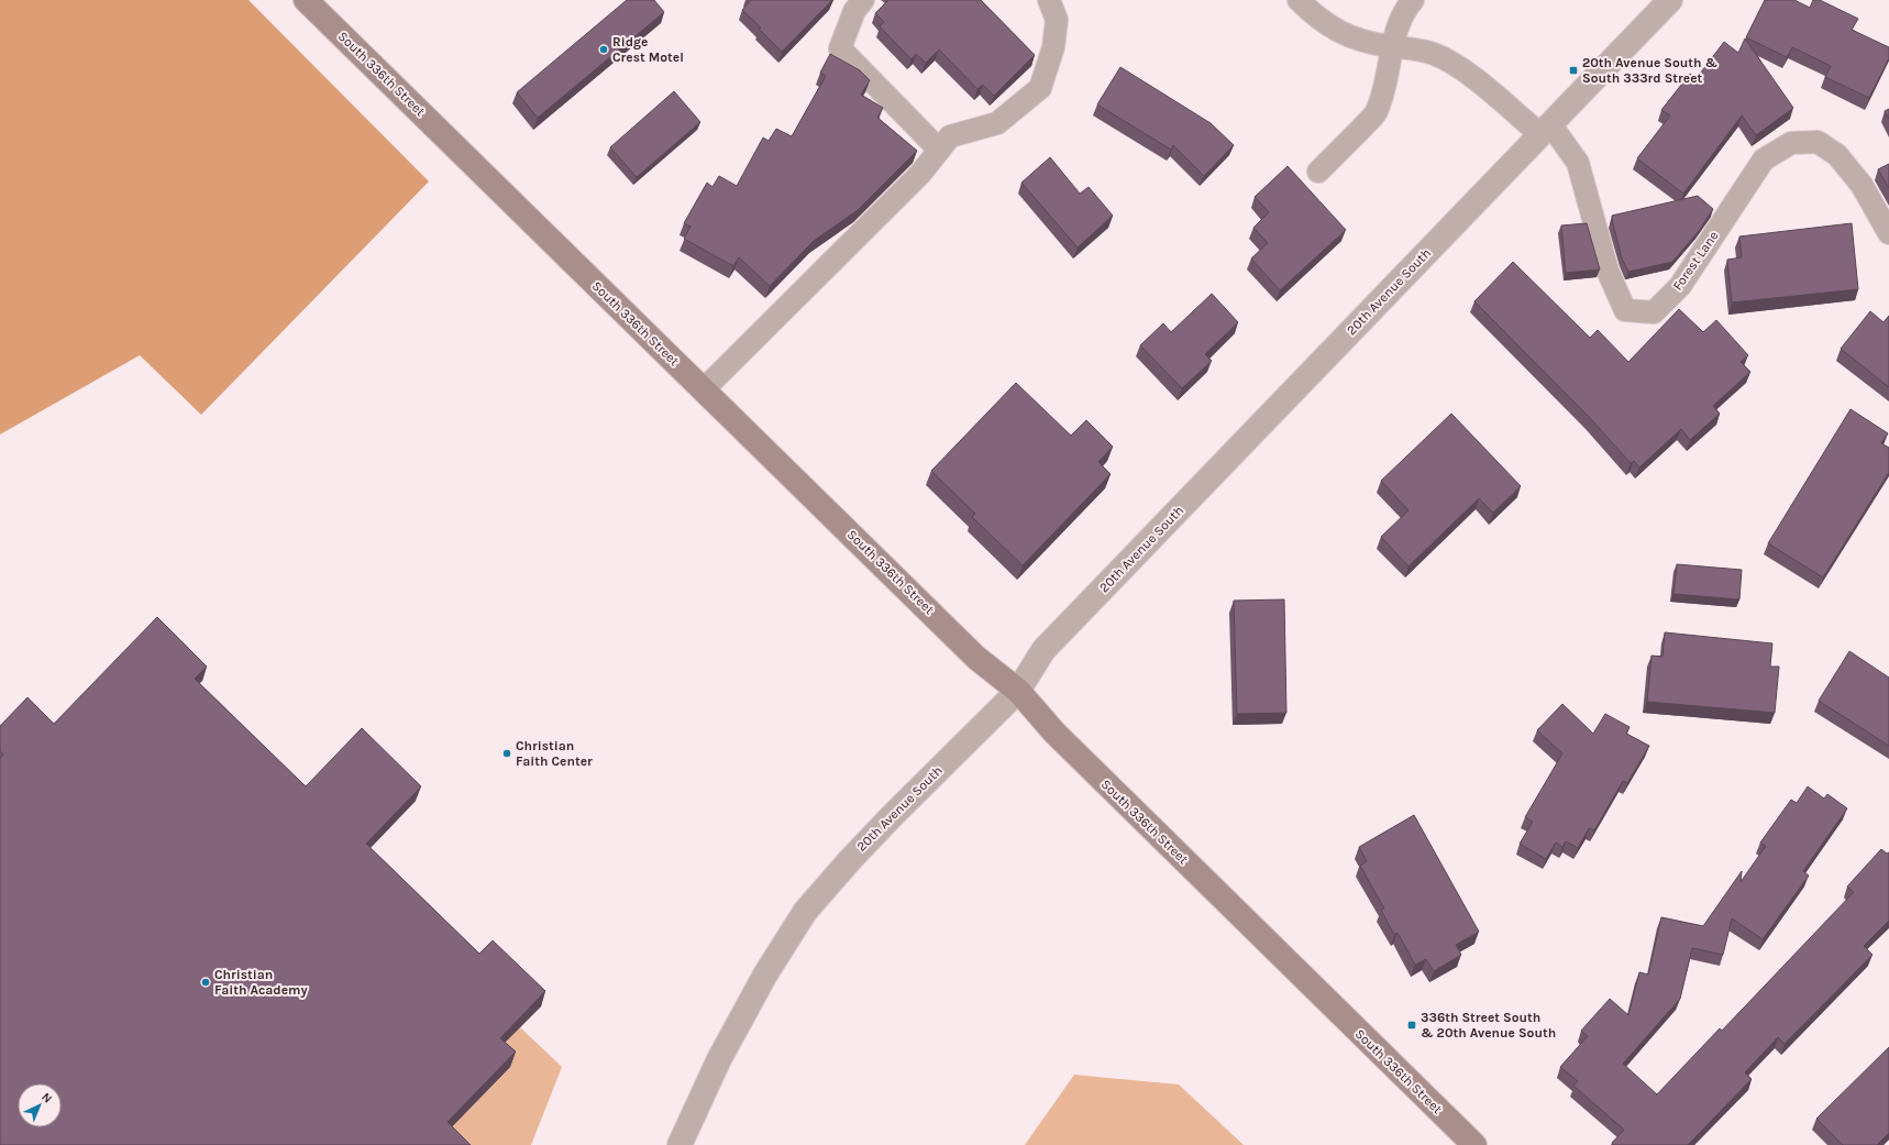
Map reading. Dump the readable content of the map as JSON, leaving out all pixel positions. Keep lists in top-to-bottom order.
{
  "streets": {
    "main road": ["South 336th Street"],
    "street": ["Forest Lane", "20th Avenue South"]
  },
  "crossings": [
    ["South 336th Street", "20th Avenue South"],
    ["Forest Lane", "20th Avenue South"]
  ],
  "places": {
    "other": ["Ridge Crest Motel", "Christian Faith Center", "Christian Faith Academy"],
    "transit": ["20th Avenue South & South 333rd Street", "336th Street South & 20th Avenue South"]
  },
  "north": "top right"
}
